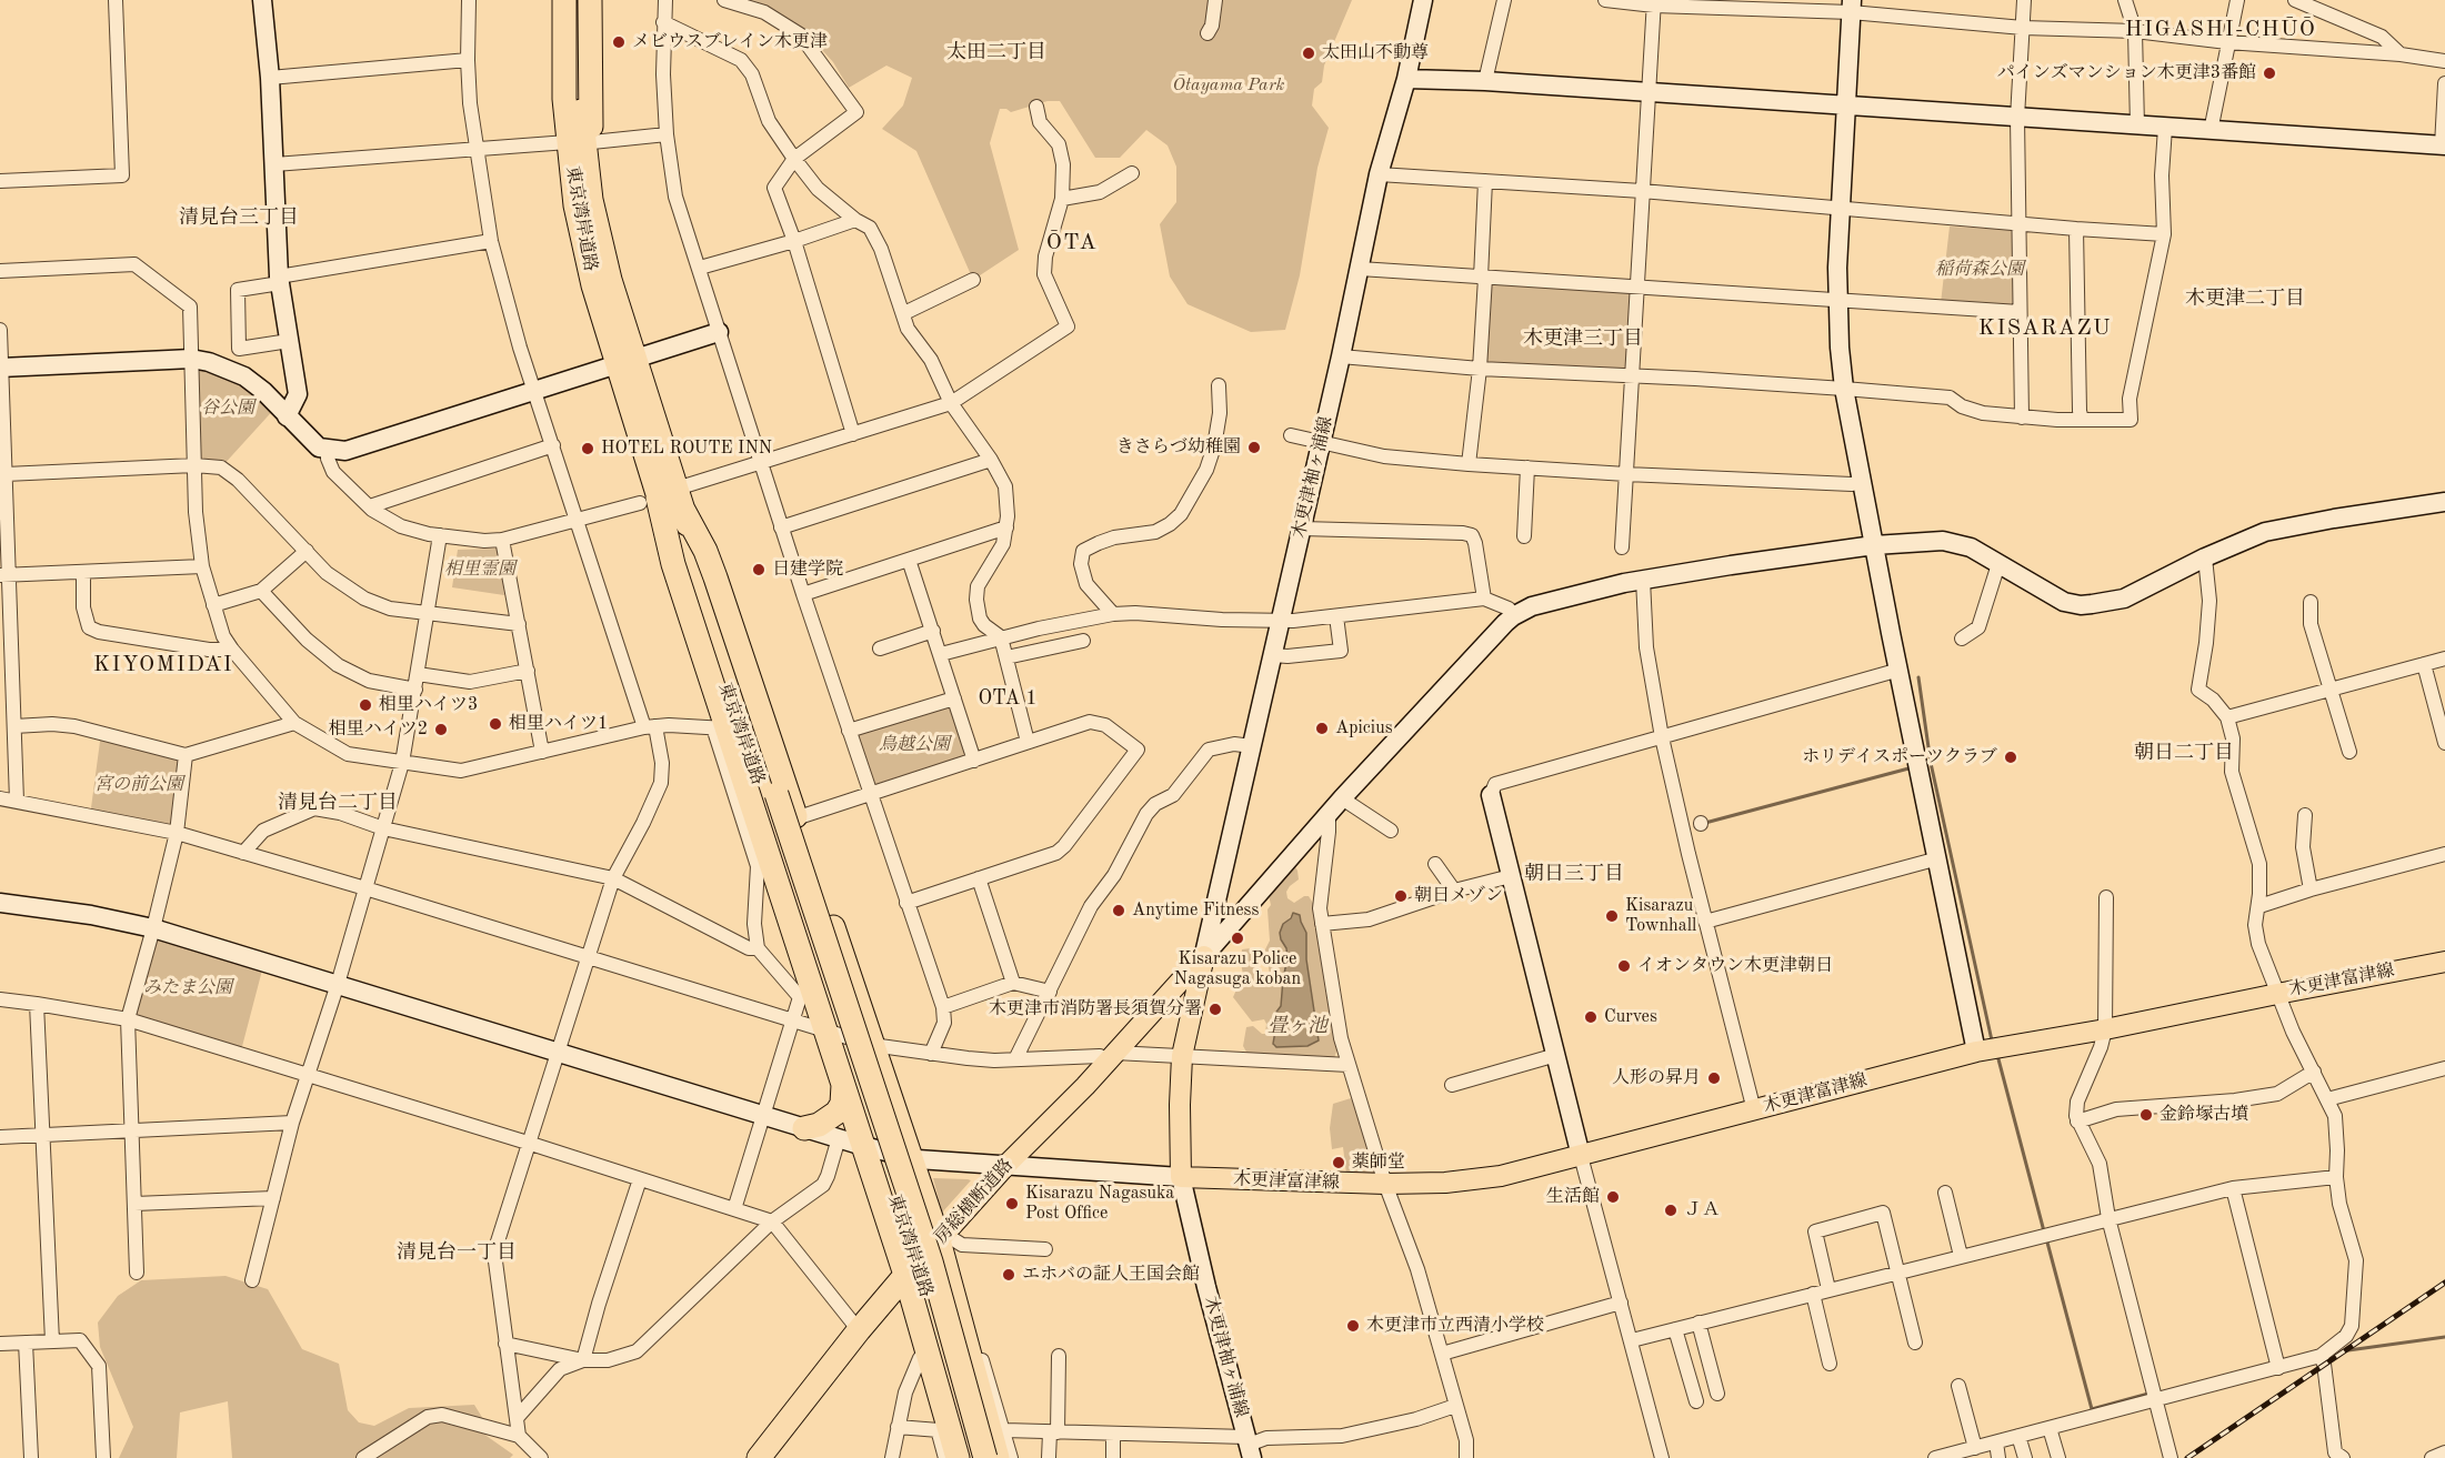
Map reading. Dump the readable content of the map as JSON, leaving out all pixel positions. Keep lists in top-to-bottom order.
{
  "streets": {
    "highway": ["東京湾岸道路", "房総横断道路"],
    "main road": ["木更津富津線"],
    "street": ["木更津袖ヶ浦線"]
  },
  "crossings": [
    ["木更津袖ヶ浦線", "木更津富津線"],
    ["木更津袖ヶ浦線", "房総横断道路"]
  ],
  "districts": [
    "HIGASHI-CHŪŌ",
    "太田二丁目",
    "清見台三丁目",
    "ŌTA",
    "木更津二丁目",
    "KISARAZU",
    "木更津三丁目",
    "KIYOMIDAI",
    "OTA 1",
    "朝日二丁目",
    "清見台二丁目",
    "朝日三丁目",
    "清見台一丁目"
  ],
  "water": ["畳ヶ池"],
  "parks": [
    "Ōtayama Park",
    "稲荷森公園",
    "谷公園",
    "相里霊園",
    "鳥越公園",
    "宮の前公園",
    "みたま公園"
  ],
  "places": [
    "メビウスブレイン木更津",
    "太田山不動尊",
    "パインズマンション木更津3番館",
    "きさらづ幼稚園",
    "HOTEL ROUTE INN",
    "日建学院",
    "相里ハイツ3",
    "相里ハイツ1",
    "Apicius",
    "相里ハイツ2",
    "ホリデイスポーツクラブ",
    "朝日メゾン",
    "Anytime Fitness",
    "Kisarazu Townhall",
    "Kisarazu Police Nagasuga koban",
    "イオンタウン木更津朝日",
    "木更津市消防署長須賀分署",
    "Curves",
    "人形の昇月",
    "金鈴塚古墳",
    "薬師堂",
    "生活館",
    "Kisarazu Nagasuka Post Office",
    "ＪＡ",
    "エホバの証人王国会館",
    "木更津市立西清小学校"
  ]
}
